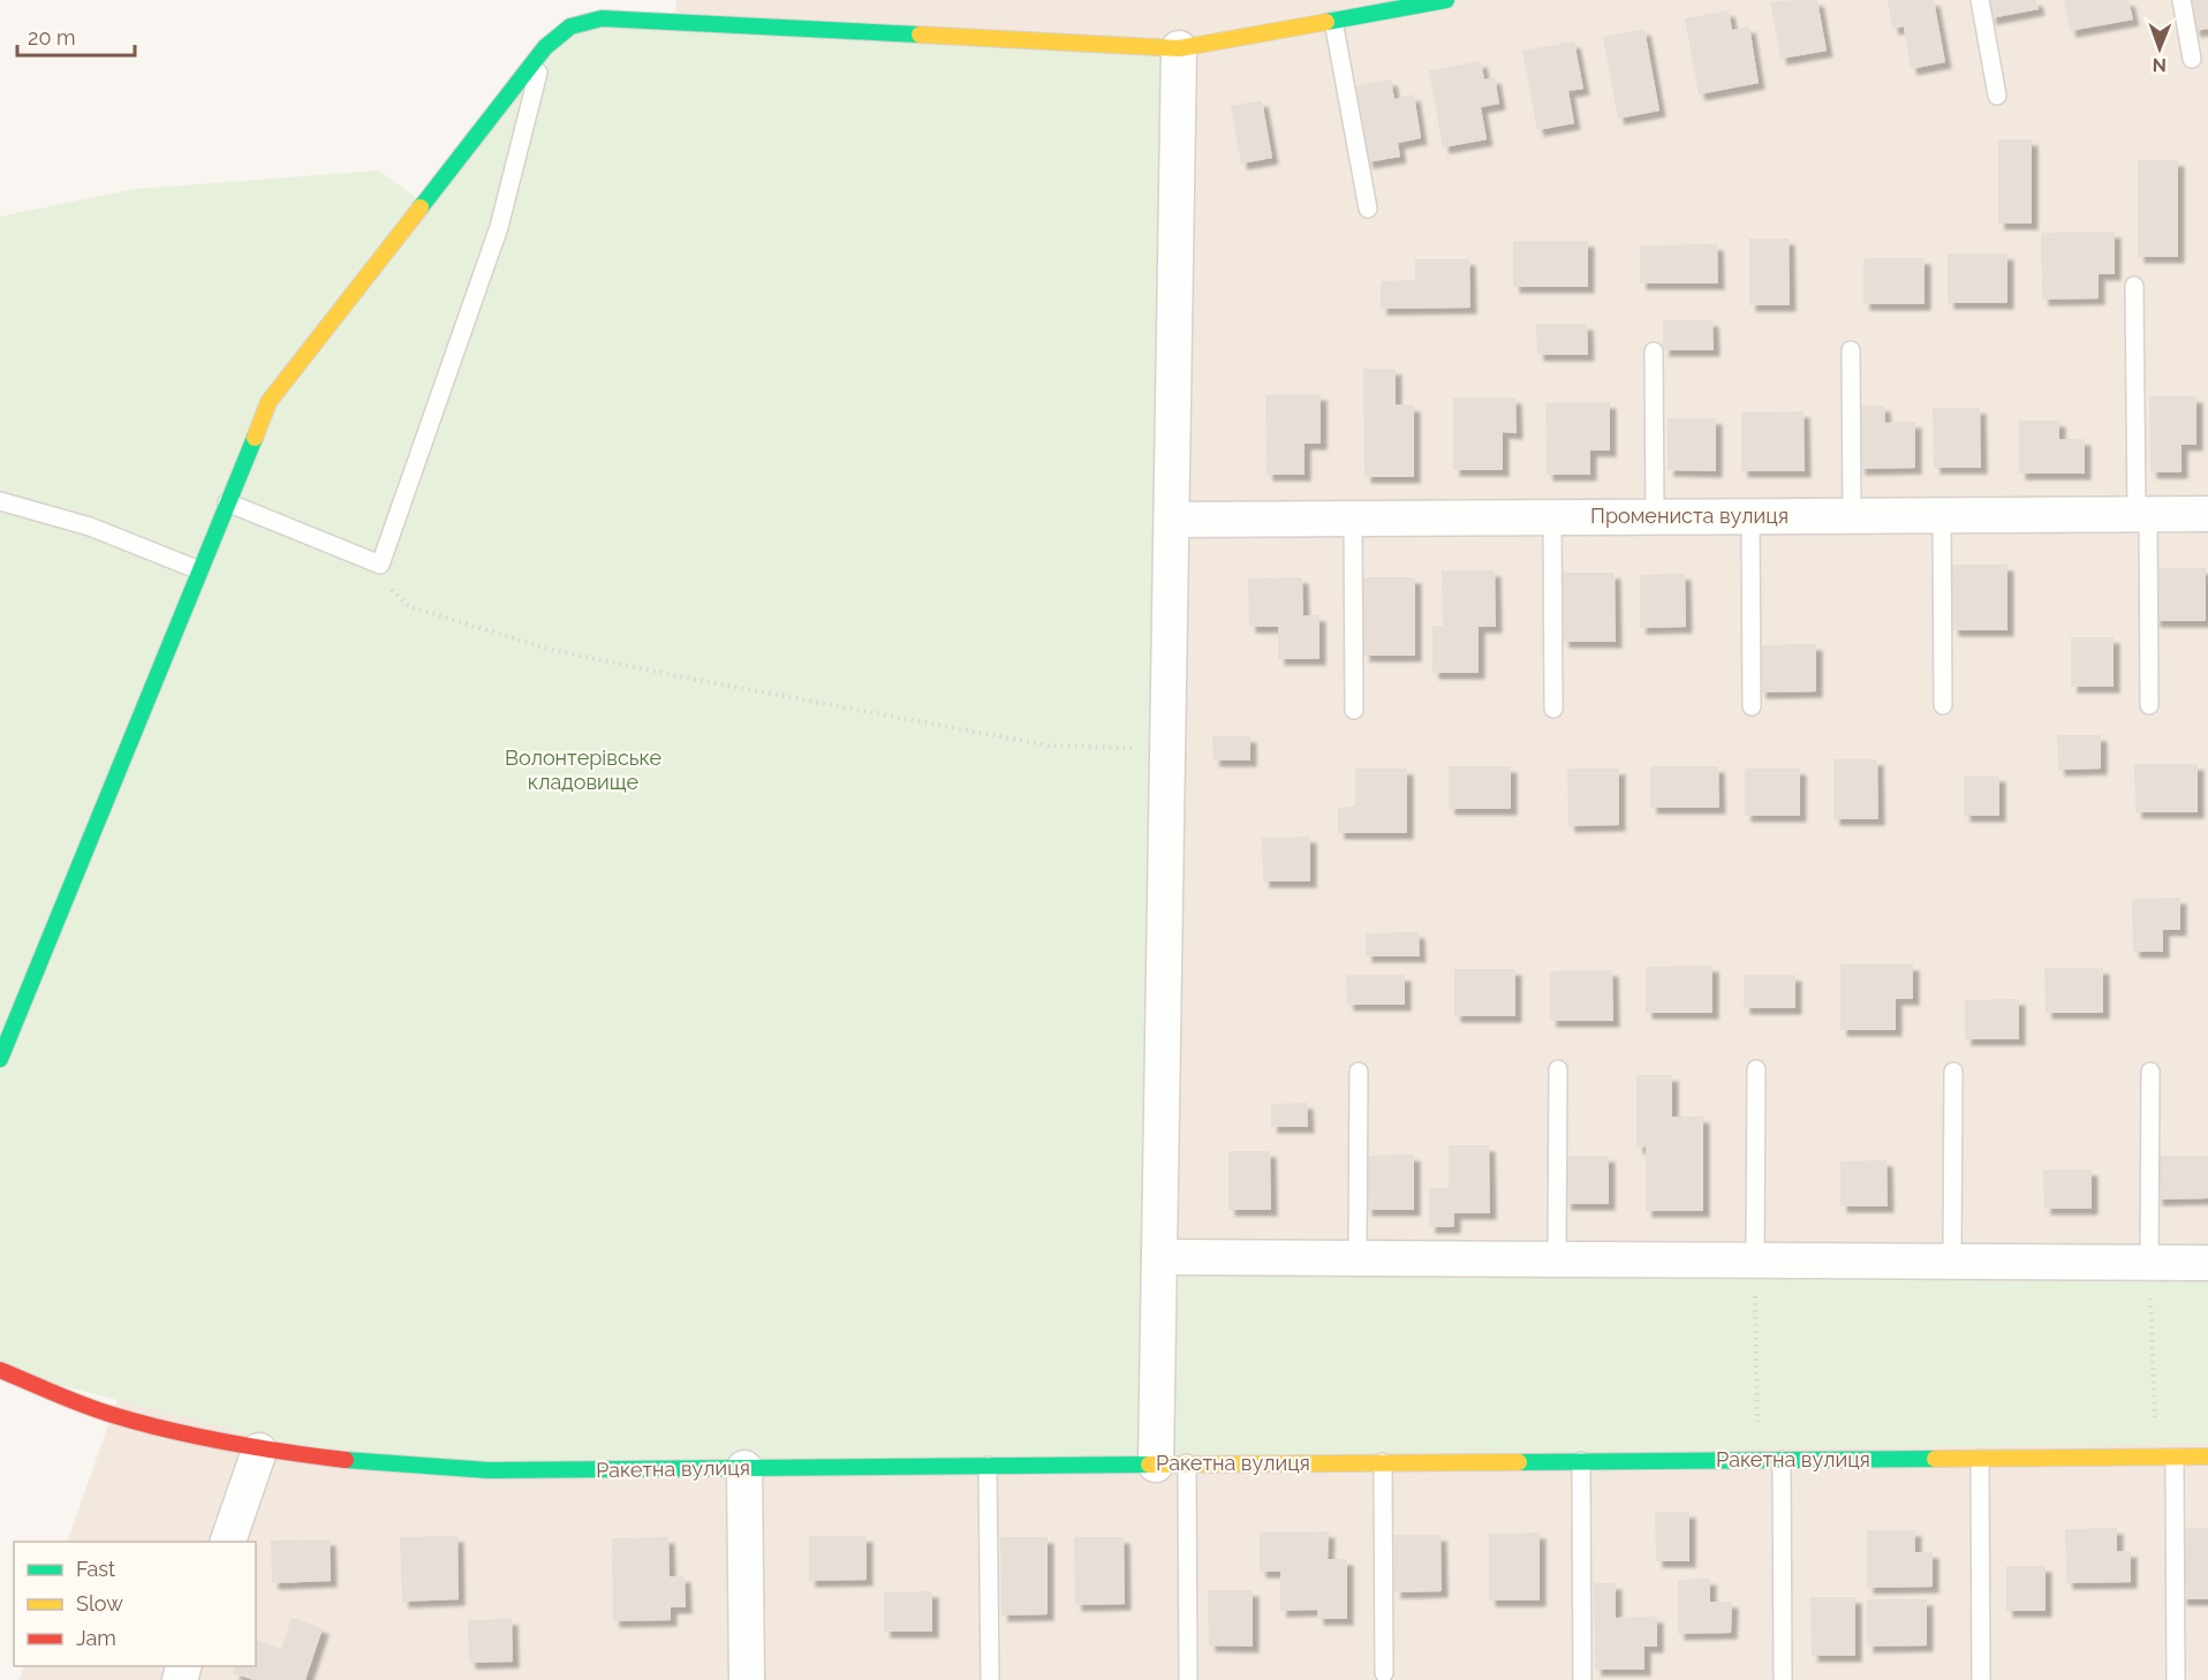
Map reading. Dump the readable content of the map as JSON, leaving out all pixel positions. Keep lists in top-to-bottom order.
{
  "streets": {
    "street": ["Промениста вулиця", "Ракетна вулиця"]
  },
  "parks": ["Волонтерівське кладовище"],
  "legend": ["Fast", "Slow", "Jam"],
  "scale_bar": "20 m",
  "north": "bottom"
}
